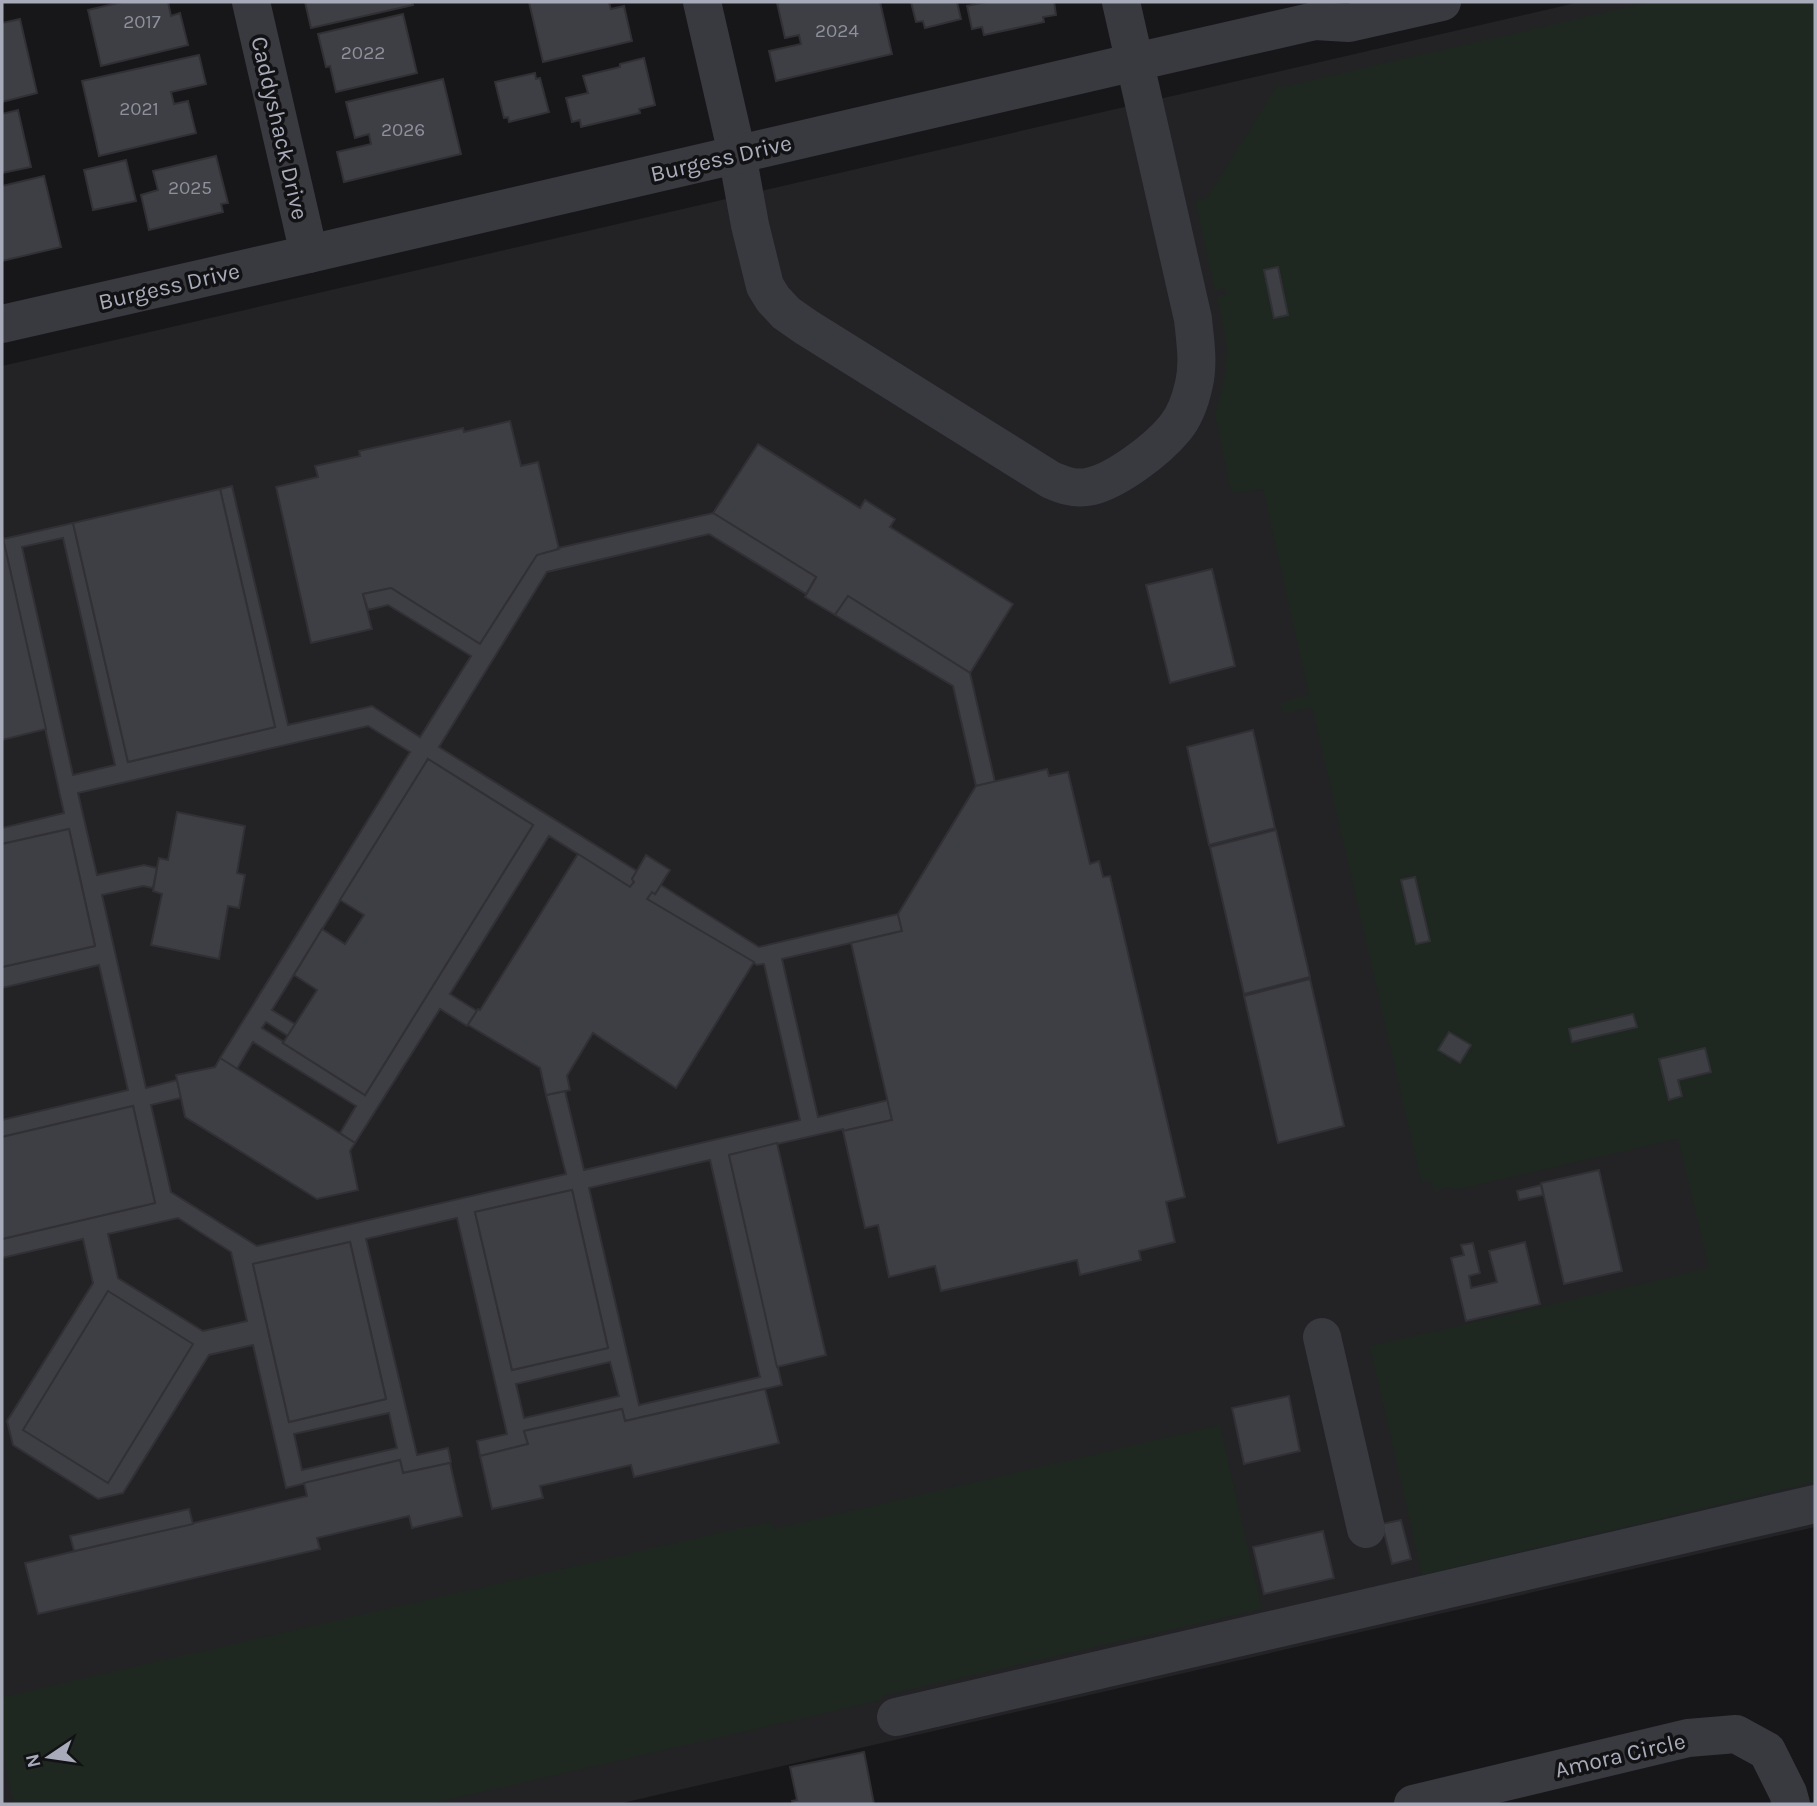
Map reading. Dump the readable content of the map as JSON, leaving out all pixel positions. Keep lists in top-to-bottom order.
{
  "streets": {
    "street": ["Caddyshack Drive", "Burgess Drive", "Amora Circle"]
  },
  "crossings": [
    ["Caddyshack Drive", "Burgess Drive"]
  ],
  "house_numbers": [
    "2017",
    "2024",
    "2022",
    "2021",
    "2026",
    "2025"
  ],
  "north": "left"
}
